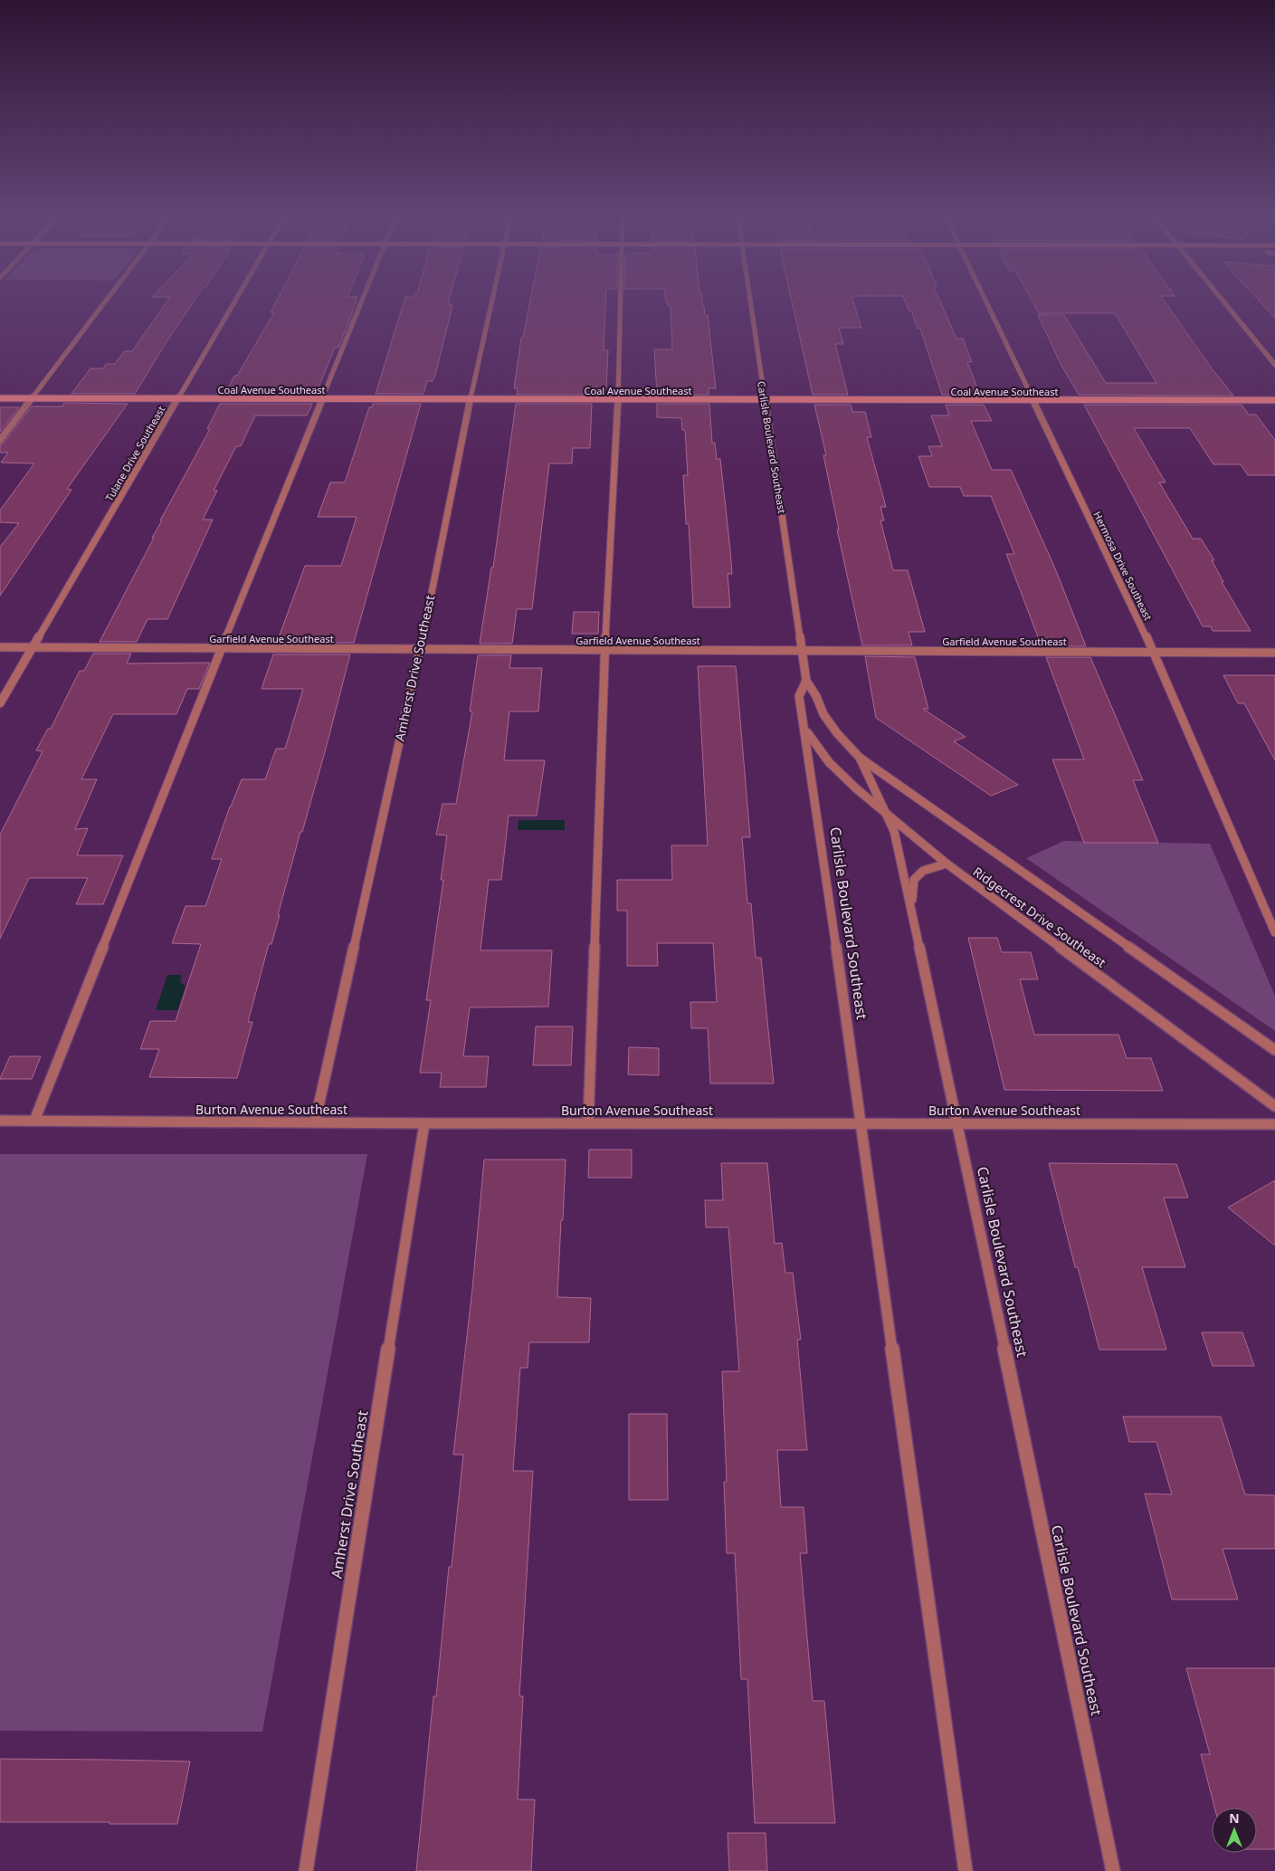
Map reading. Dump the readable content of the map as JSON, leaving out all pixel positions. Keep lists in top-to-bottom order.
{
  "streets": {
    "main road": ["Coal Avenue Southeast"],
    "street": [
      "Carlisle Boulevard Southeast",
      "Tulane Drive Southeast",
      "Hermosa Drive Southeast",
      "Garfield Avenue Southeast",
      "Amherst Drive Southeast",
      "Ridgecrest Drive Southeast",
      "Burton Avenue Southeast"
    ]
  },
  "crossings": [
    ["Coal Avenue Southeast", "Carlisle Boulevard Southeast"],
    ["Coal Avenue Southeast", "Tulane Drive Southeast"],
    ["Coal Avenue Southeast", "Hermosa Drive Southeast"],
    ["Coal Avenue Southeast", "Amherst Drive Southeast"],
    ["Carlisle Boulevard Southeast", "Garfield Avenue Southeast"],
    ["Carlisle Boulevard Southeast", "Ridgecrest Drive Southeast"],
    ["Carlisle Boulevard Southeast", "Burton Avenue Southeast"],
    ["Tulane Drive Southeast", "Garfield Avenue Southeast"],
    ["Hermosa Drive Southeast", "Garfield Avenue Southeast"],
    ["Garfield Avenue Southeast", "Amherst Drive Southeast"],
    ["Amherst Drive Southeast", "Burton Avenue Southeast"]
  ],
  "north": "top"
}
